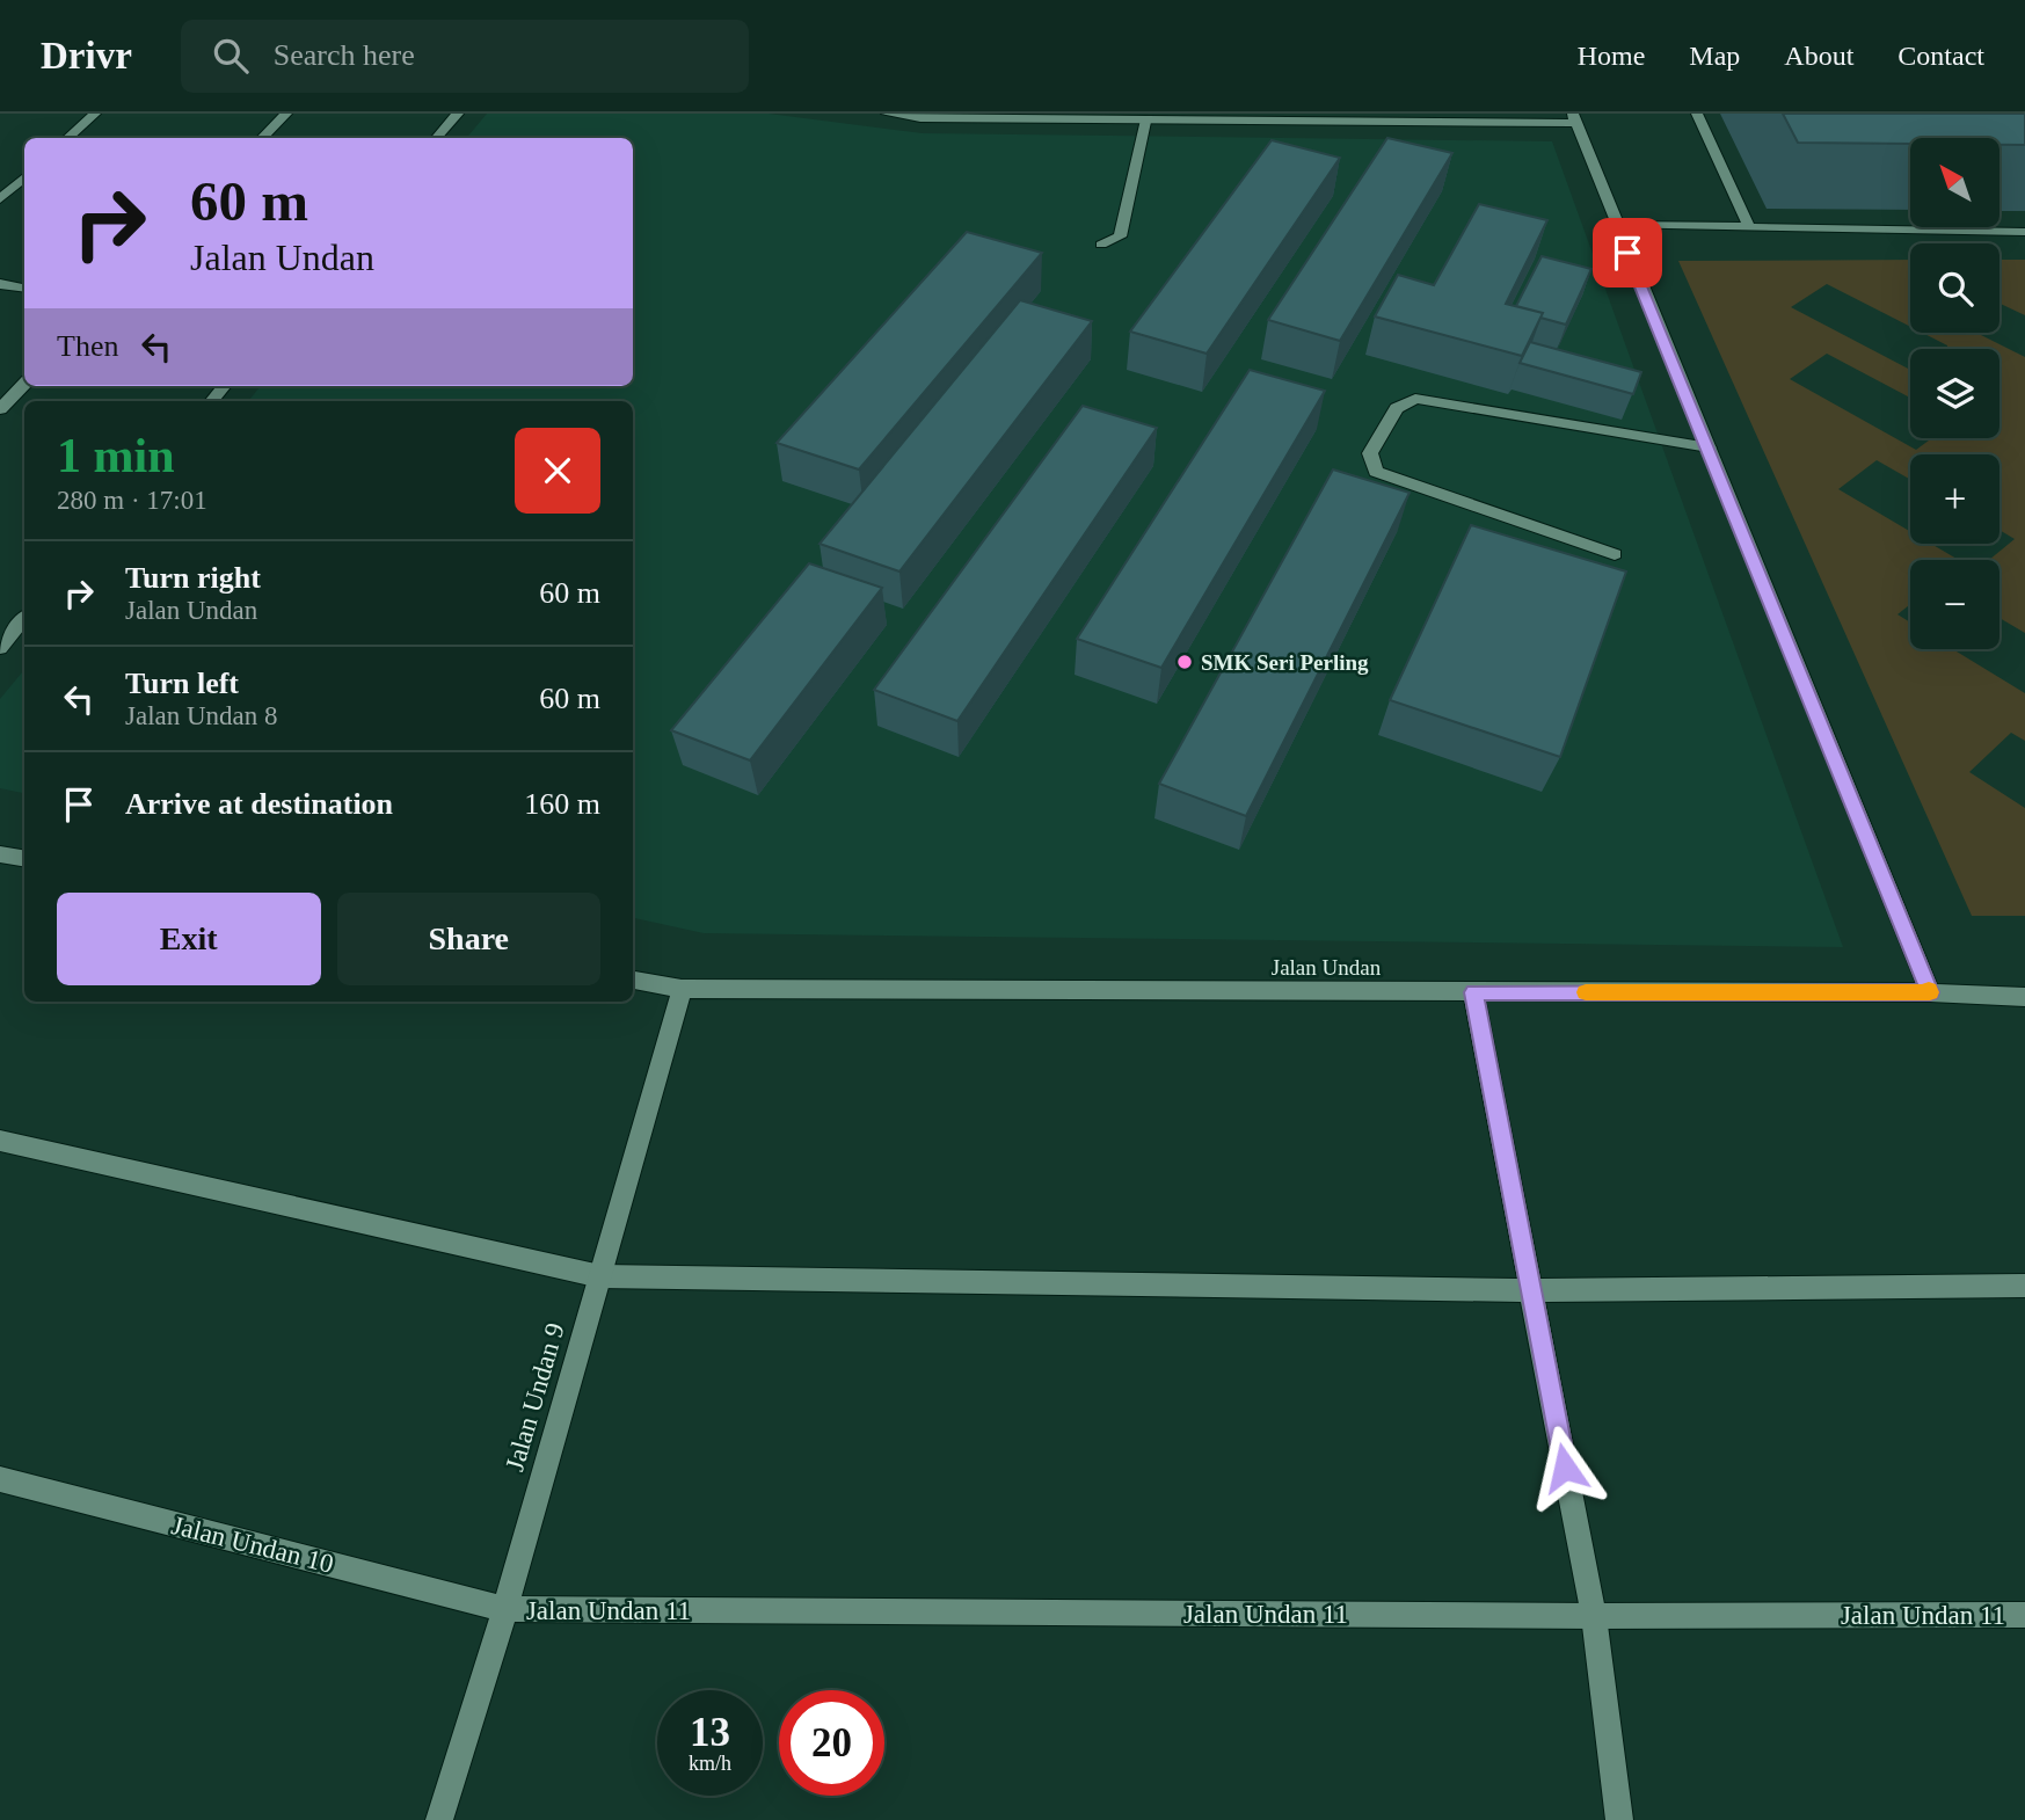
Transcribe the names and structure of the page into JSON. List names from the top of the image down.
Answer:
{
  "streets": {
    "street": [
      "Jalan Undan",
      "Jalan Undan 9",
      "Jalan Undan 10",
      "Jalan Undan 11"
    ]
  },
  "crossings": [
    ["Jalan Undan", "Jalan Undan 9"],
    ["Jalan Undan 9", "Jalan Undan 10"],
    ["Jalan Undan 9", "Jalan Undan 11"],
    ["Jalan Undan 10", "Jalan Undan 11"]
  ],
  "places": ["SMK Seri Perling"],
  "north": "top left",
  "page": {
    "header": "Drivr",
    "search": "Search here",
    "nav": [
      "Home",
      "Map",
      "About",
      "Contact"
    ],
    "map_buttons": ["+", "−"],
    "turn": ["60 m", "Jalan Undan"],
    "then": "Then",
    "heading": ["1 min", "280 m · 17:01"],
    "list": [
      {
        "name": "Turn right",
        "note": "Jalan Undan",
        "value": "60 m"
      },
      {
        "name": "Turn left",
        "note": "Jalan Undan 8",
        "value": "60 m"
      },
      {
        "name": "Arrive at destination",
        "value": "160 m"
      }
    ],
    "buttons": ["Exit", "Share"],
    "speed": "13 km/h",
    "limit": "20"
  }
}
